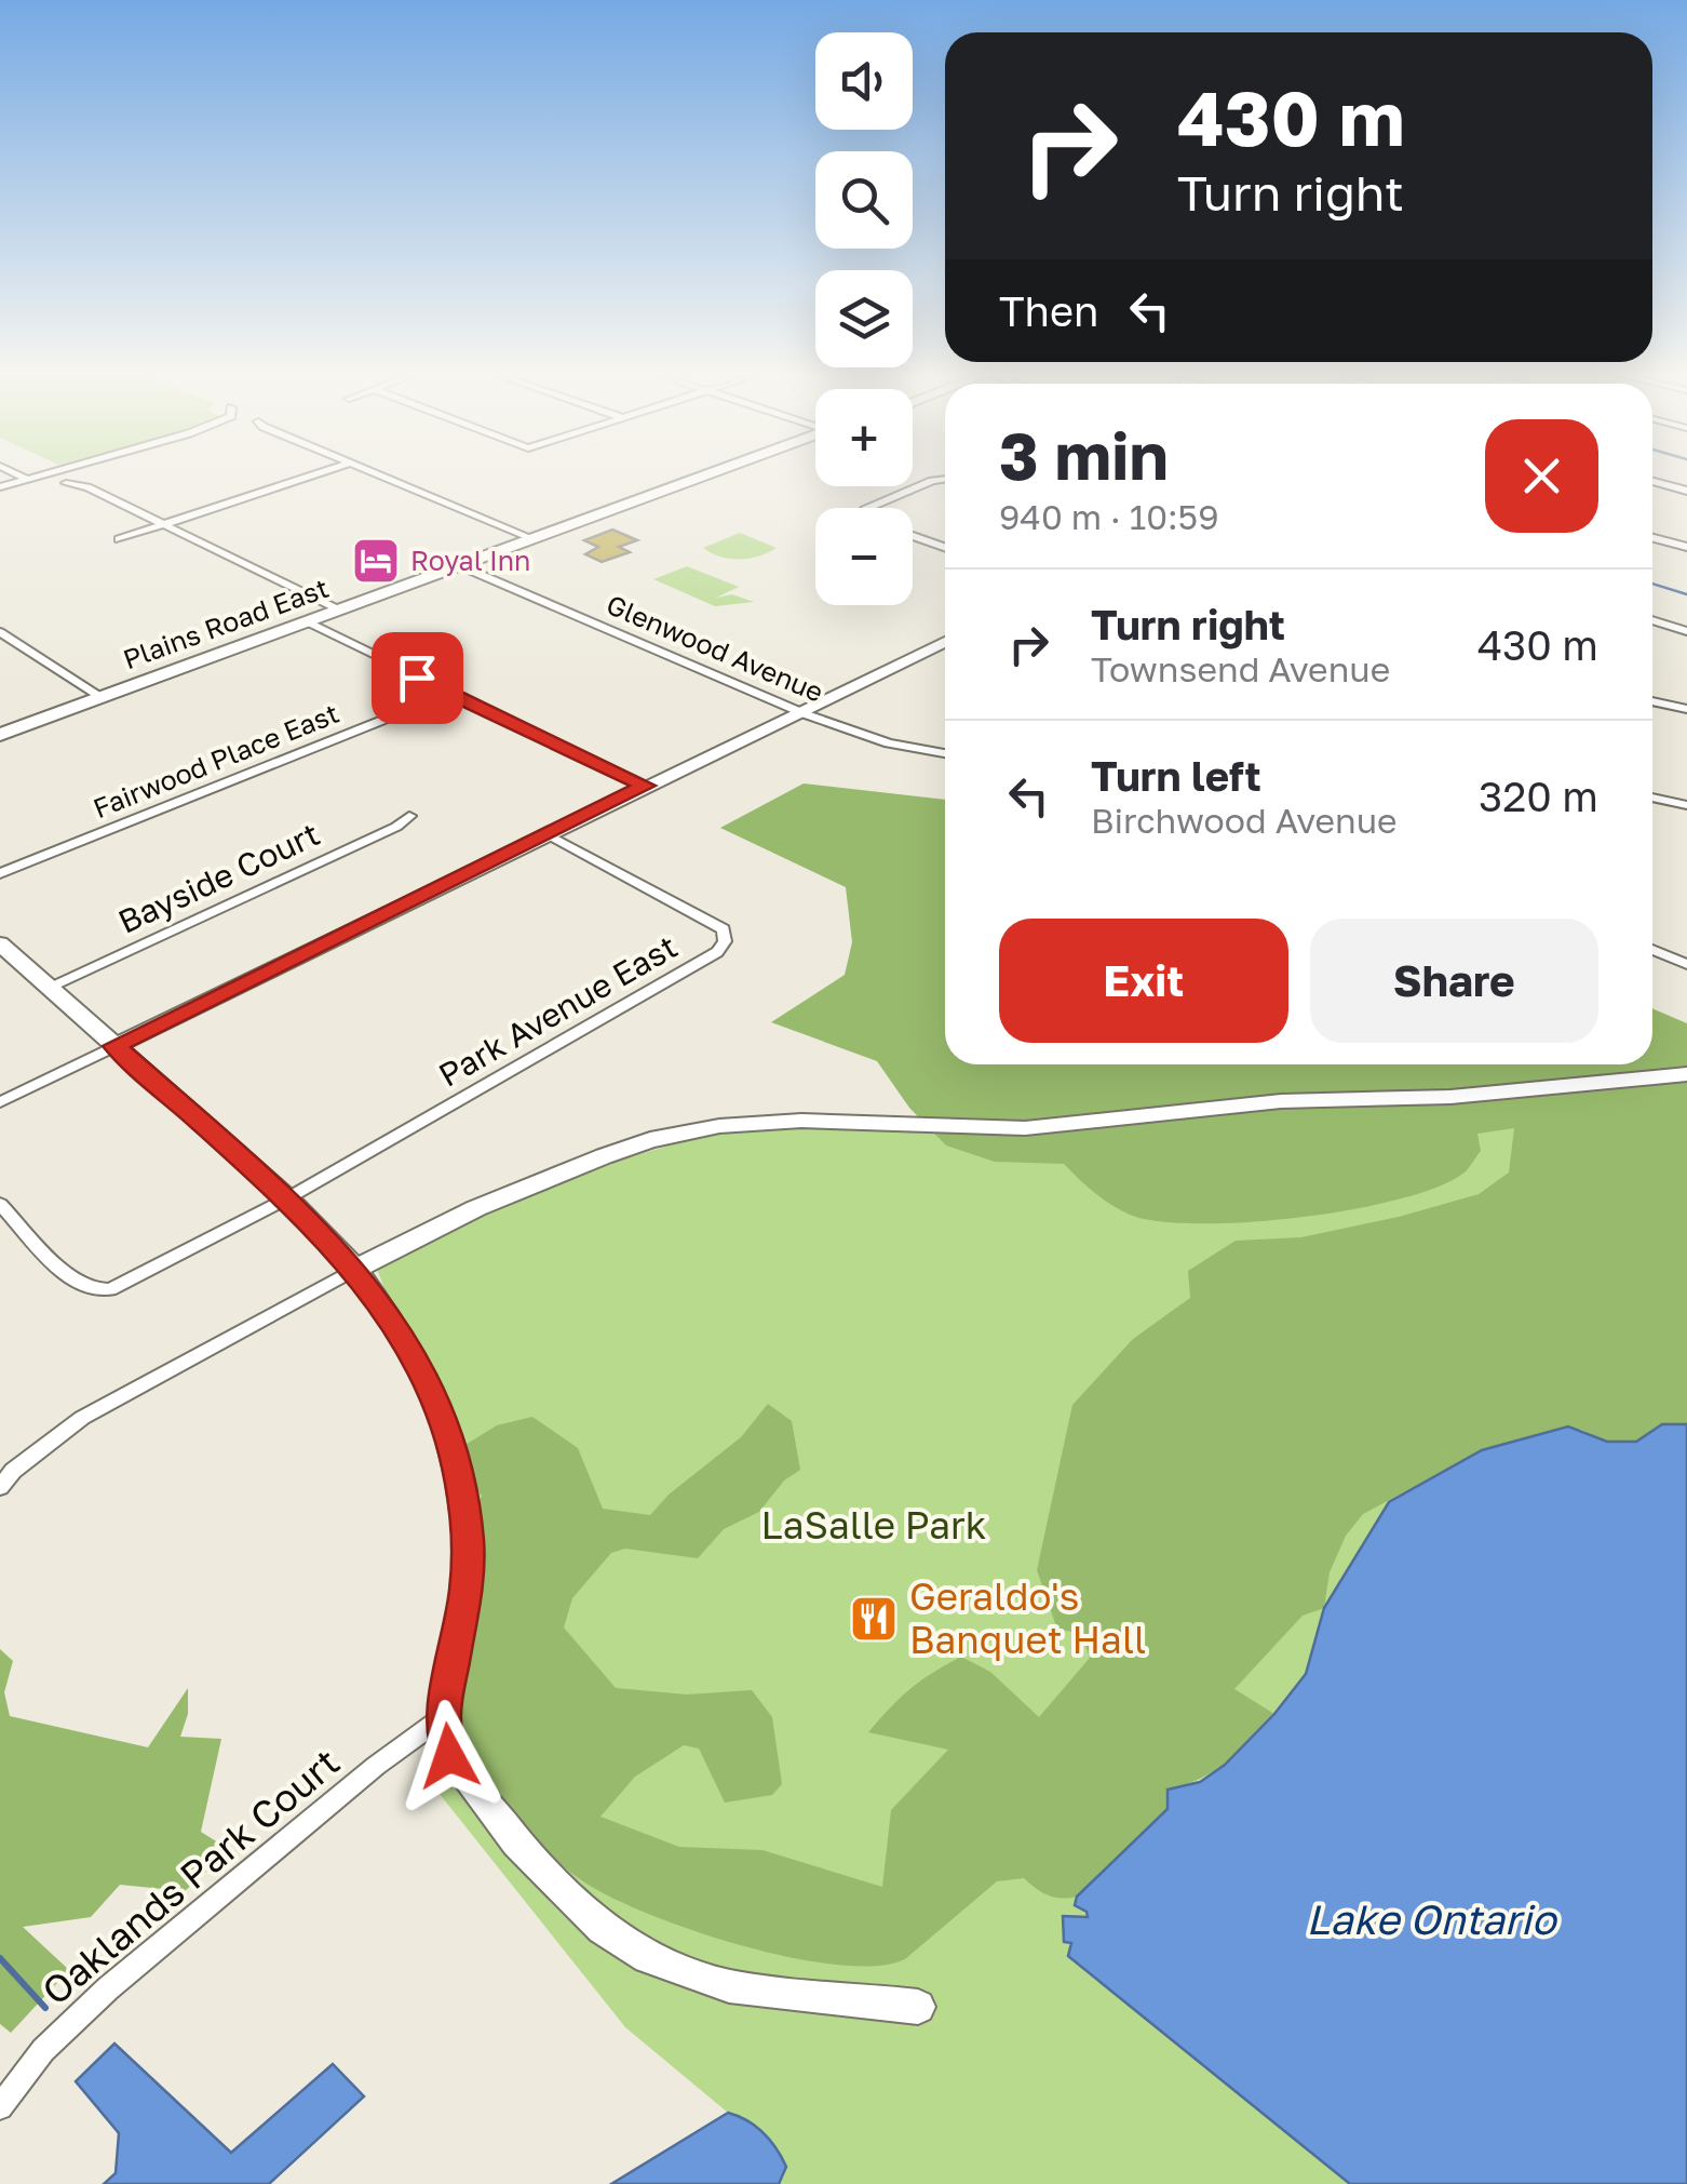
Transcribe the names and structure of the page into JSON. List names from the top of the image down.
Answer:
{
  "streets": {
    "main road": ["Plains Road East"],
    "street": [
      "Glenwood Avenue",
      "Fairwood Place East",
      "Bayside Court",
      "Park Avenue East",
      "Oaklands Park Court"
    ]
  },
  "crossings": [
    ["Plains Road East", "Glenwood Avenue"]
  ],
  "water": ["Lake Ontario"],
  "parks": ["LaSalle Park"],
  "places": {
    "hotel": ["Royal Inn"],
    "restaurant": ["Geraldo's Banquet Hall"]
  },
  "page": {
    "map_buttons": ["+", "−"],
    "turn": ["430 m", "Turn right"],
    "then": "Then",
    "heading": ["3 min", "940 m · 10:59"],
    "list": [
      {
        "name": "Turn right",
        "note": "Townsend Avenue",
        "value": "430 m"
      },
      {
        "name": "Turn left",
        "note": "Birchwood Avenue",
        "value": "320 m"
      }
    ],
    "buttons": ["Exit", "Share"]
  }
}
